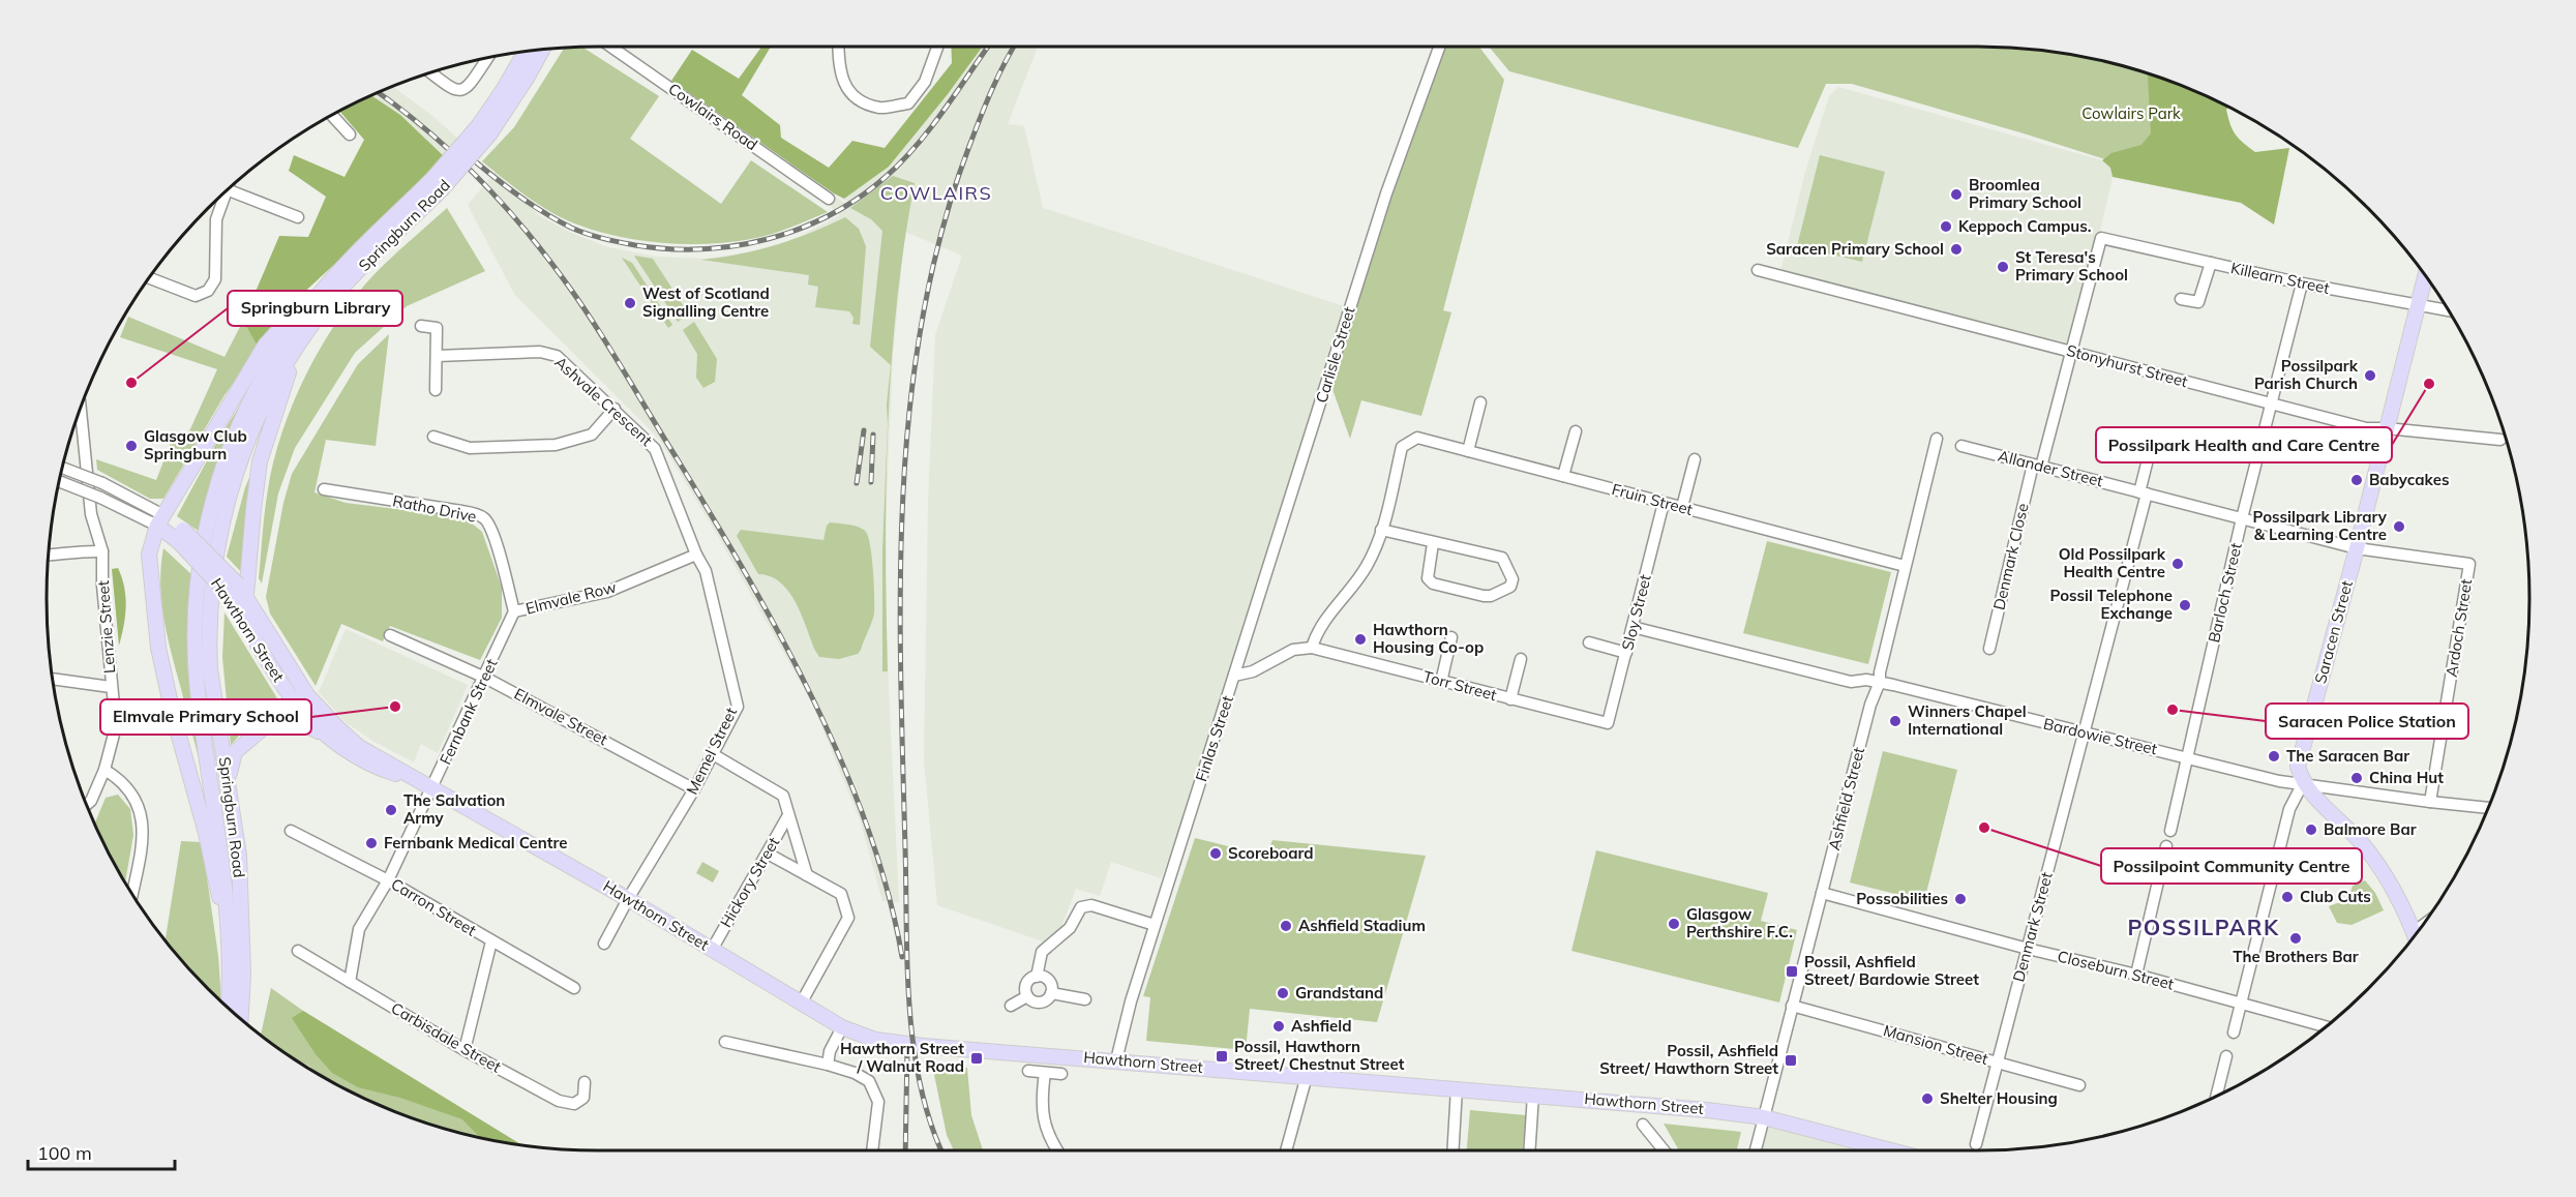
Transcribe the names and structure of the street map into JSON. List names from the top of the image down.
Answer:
{
  "streets": {
    "main road": ["Springburn Road", "Hawthorn Street", "Saracen Street"],
    "street": [
      "Cowlairs Road",
      "Killearn Street",
      "Carlisle Street",
      "Stonyhurst Street",
      "Ashvale Crescent",
      "Allander Street",
      "Fruin Street",
      "Ratho Drive",
      "Denmark Close",
      "Barloch Street",
      "Elmvale Row",
      "Sloy Street",
      "Lenzie Street",
      "Ardoch Street",
      "Torr Street",
      "Fernbank Street",
      "Elmvale Street",
      "Bardowie Street",
      "Finlas Street",
      "Memel Street",
      "Ashfield Street",
      "Hickory Street",
      "Carron Street",
      "Denmark Street",
      "Closeburn Street",
      "Carbisdale Street",
      "Mansion Street"
    ]
  },
  "crossings": [
    ["Killearn Street", "Denmark Close"],
    ["Killearn Street", "Barloch Street"],
    ["Killearn Street", "Saracen Street"],
    ["Carlisle Street", "Finlas Street"],
    ["Stonyhurst Street", "Denmark Close"],
    ["Stonyhurst Street", "Barloch Street"],
    ["Stonyhurst Street", "Saracen Street"],
    ["Ashvale Crescent", "Elmvale Row"],
    ["Ashvale Crescent", "Memel Street"],
    ["Allander Street", "Denmark Close"],
    ["Allander Street", "Barloch Street"],
    ["Allander Street", "Ardoch Street"],
    ["Allander Street", "Saracen Street"],
    ["Allander Street", "Denmark Street"],
    ["Fruin Street", "Sloy Street"],
    ["Fruin Street", "Ashfield Street"],
    ["Ratho Drive", "Elmvale Row"],
    ["Ratho Drive", "Fernbank Street"],
    ["Barloch Street", "Bardowie Street"],
    ["Elmvale Row", "Fernbank Street"],
    ["Elmvale Row", "Memel Street"],
    ["Sloy Street", "Torr Street"],
    ["Sloy Street", "Bardowie Street"],
    ["Ardoch Street", "Bardowie Street"],
    ["Hawthorn Street", "Fernbank Street"],
    ["Hawthorn Street", "Finlas Street"],
    ["Hawthorn Street", "Memel Street"],
    ["Hawthorn Street", "Ashfield Street"],
    ["Hawthorn Street", "Hickory Street"],
    ["Saracen Street", "Bardowie Street"],
    ["Saracen Street", "Closeburn Street"],
    ["Torr Street", "Finlas Street"],
    ["Fernbank Street", "Elmvale Street"],
    ["Fernbank Street", "Carron Street"],
    ["Fernbank Street", "Carbisdale Street"],
    ["Elmvale Street", "Memel Street"],
    ["Bardowie Street", "Ashfield Street"],
    ["Bardowie Street", "Denmark Street"],
    ["Ashfield Street", "Closeburn Street"],
    ["Ashfield Street", "Mansion Street"],
    ["Denmark Street", "Closeburn Street"],
    ["Denmark Street", "Mansion Street"]
  ],
  "districts": ["COWLAIRS", "POSSILPARK"],
  "parks": ["Cowlairs Park"],
  "places": {
    "other": [
      "Broomlea Primary School",
      "Keppoch Campus.",
      "Saracen Primary School",
      "St Teresa's Primary School",
      "West of Scotland Signalling Centre",
      "Possilpark Parish Church",
      "Springburn Library",
      "Possilpark Health and Care Centre",
      "Glasgow Club Springburn",
      "Babycakes",
      "Possilpark Library & Learning Centre",
      "Old Possilpark Health Centre",
      "Possil Telephone Exchange",
      "Hawthorn Housing Co-op",
      "Elmvale Primary School",
      "Saracen Police Station",
      "Winners Chapel International",
      "The Saracen Bar",
      "China Hut",
      "The Salvation Army",
      "Possilpoint Community Centre",
      "Balmore Bar",
      "Fernbank Medical Centre",
      "Scoreboard",
      "Club Cuts",
      "Possobilities",
      "Glasgow Perthshire F.C.",
      "Ashfield Stadium",
      "The Brothers Bar",
      "Grandstand",
      "Ashfield",
      "Shelter Housing"
    ],
    "transit": [
      "Possil, Ashfield Street/ Bardowie Street",
      "Possil, Hawthorn Street/ Chestnut Street",
      "Hawthorn Street / Walnut Road",
      "Possil, Ashfield Street/ Hawthorn Street"
    ]
  },
  "scale_bar": "100 m"
}
